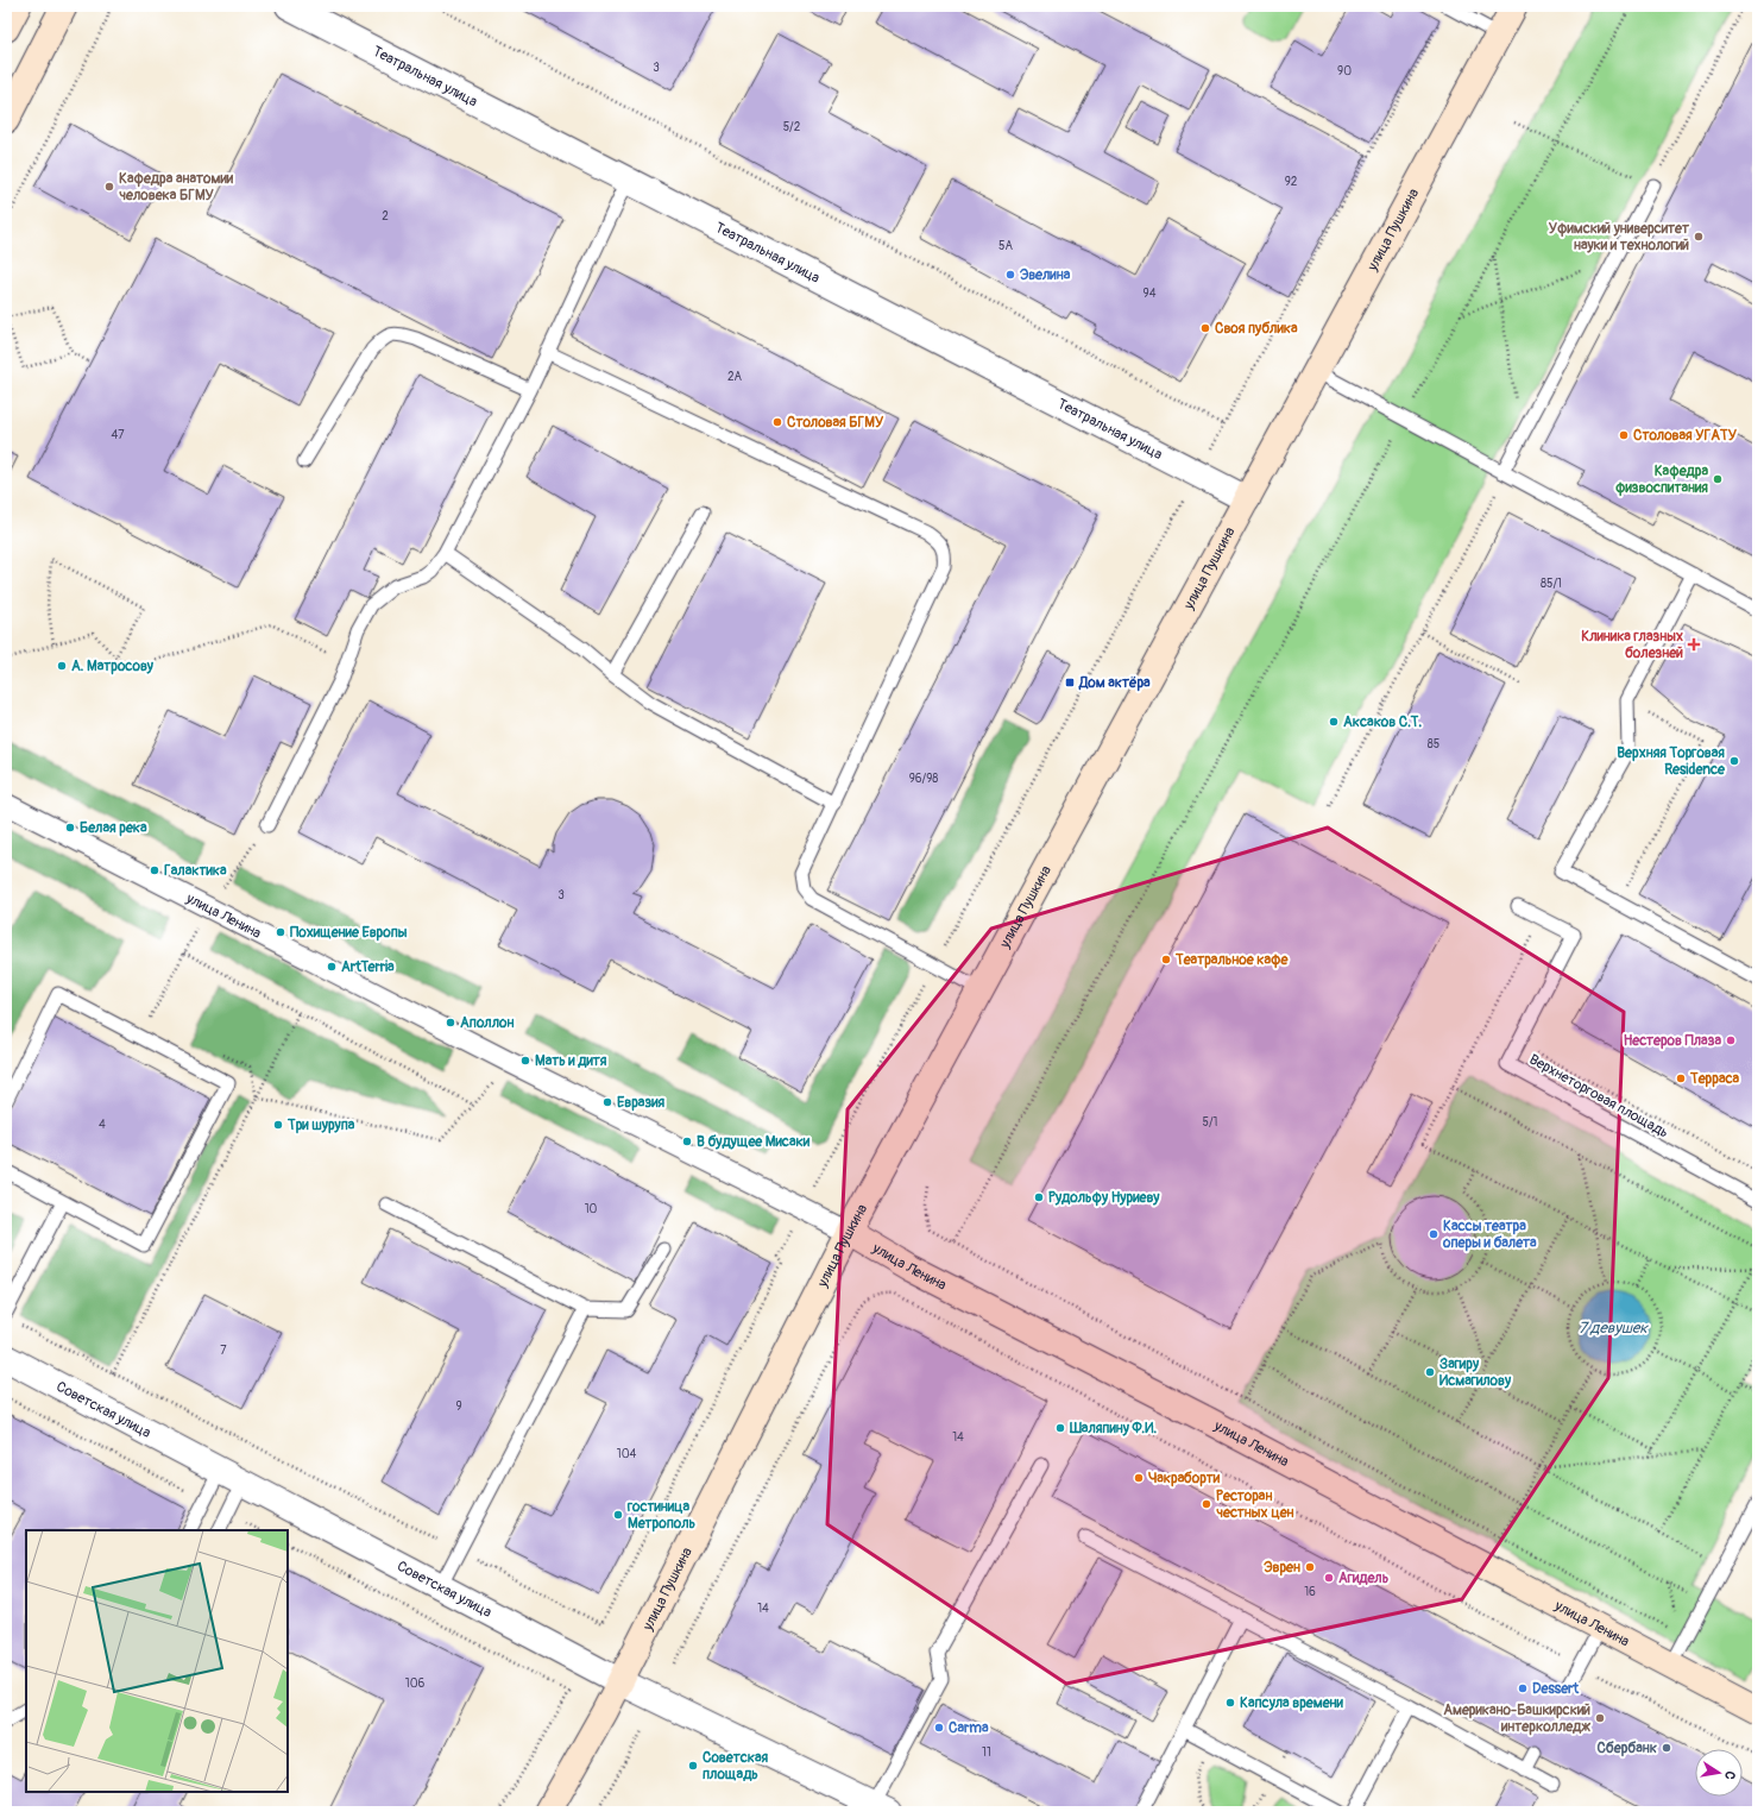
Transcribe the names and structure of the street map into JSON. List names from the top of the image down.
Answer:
{
  "streets": {
    "main road": ["улица Пушкина", "улица Ленина"],
    "street": ["Театральная улица", "Советская улица"],
    "lane": ["Верхнеторговая площадь"]
  },
  "crossings": [
    ["Театральная улица", "улица Пушкина"],
    ["улица Пушкина", "улица Ленина"],
    ["улица Пушкина", "Советская улица"]
  ],
  "water": ["7 девушек"],
  "places": {
    "other": [
      "Кафедра анатомии человека БГМУ",
      "Уфимский университет науки и технологий",
      "Эвелина",
      "Своя публика",
      "Столовая БГМУ",
      "Столовая УГАТУ",
      "Кафедра физвоспитания",
      "А. Матросову",
      "Аксаков С.Т.",
      "Верхняя Торговая Residence",
      "Белая река",
      "Галактика",
      "Похищение Европы",
      "Театральное кафе",
      "ArtTerria",
      "Аполлон",
      "Нестеров Плаза",
      "Мать и дитя",
      "Терраса",
      "Евразия",
      "Три шурупа",
      "В будущее Мисаки",
      "Рудольфу Нуриеву",
      "Кассы театра оперы и балета",
      "Загиру Исмагилову",
      "Шаляпину Ф.И.",
      "Чакраборти",
      "Ресторан честных цен",
      "гостиница Метрополь",
      "Эврен",
      "Агидель",
      "Dessert",
      "Капсула времени",
      "Американо-Башкирский интерколледж",
      "Carma",
      "Сбербанк",
      "Советская площадь"
    ],
    "health": ["Клиника глазных болезней"],
    "transit": ["Дом актёра"]
  },
  "house_numbers": [
    "3",
    "90",
    "5/2",
    "92",
    "2",
    "5А",
    "94",
    "2А",
    "47",
    "85/1",
    "85",
    "96/98",
    "3",
    "5/1",
    "4",
    "10",
    "7",
    "9",
    "14",
    "104",
    "16",
    "14",
    "106",
    "11"
  ],
  "north": "right"
}
